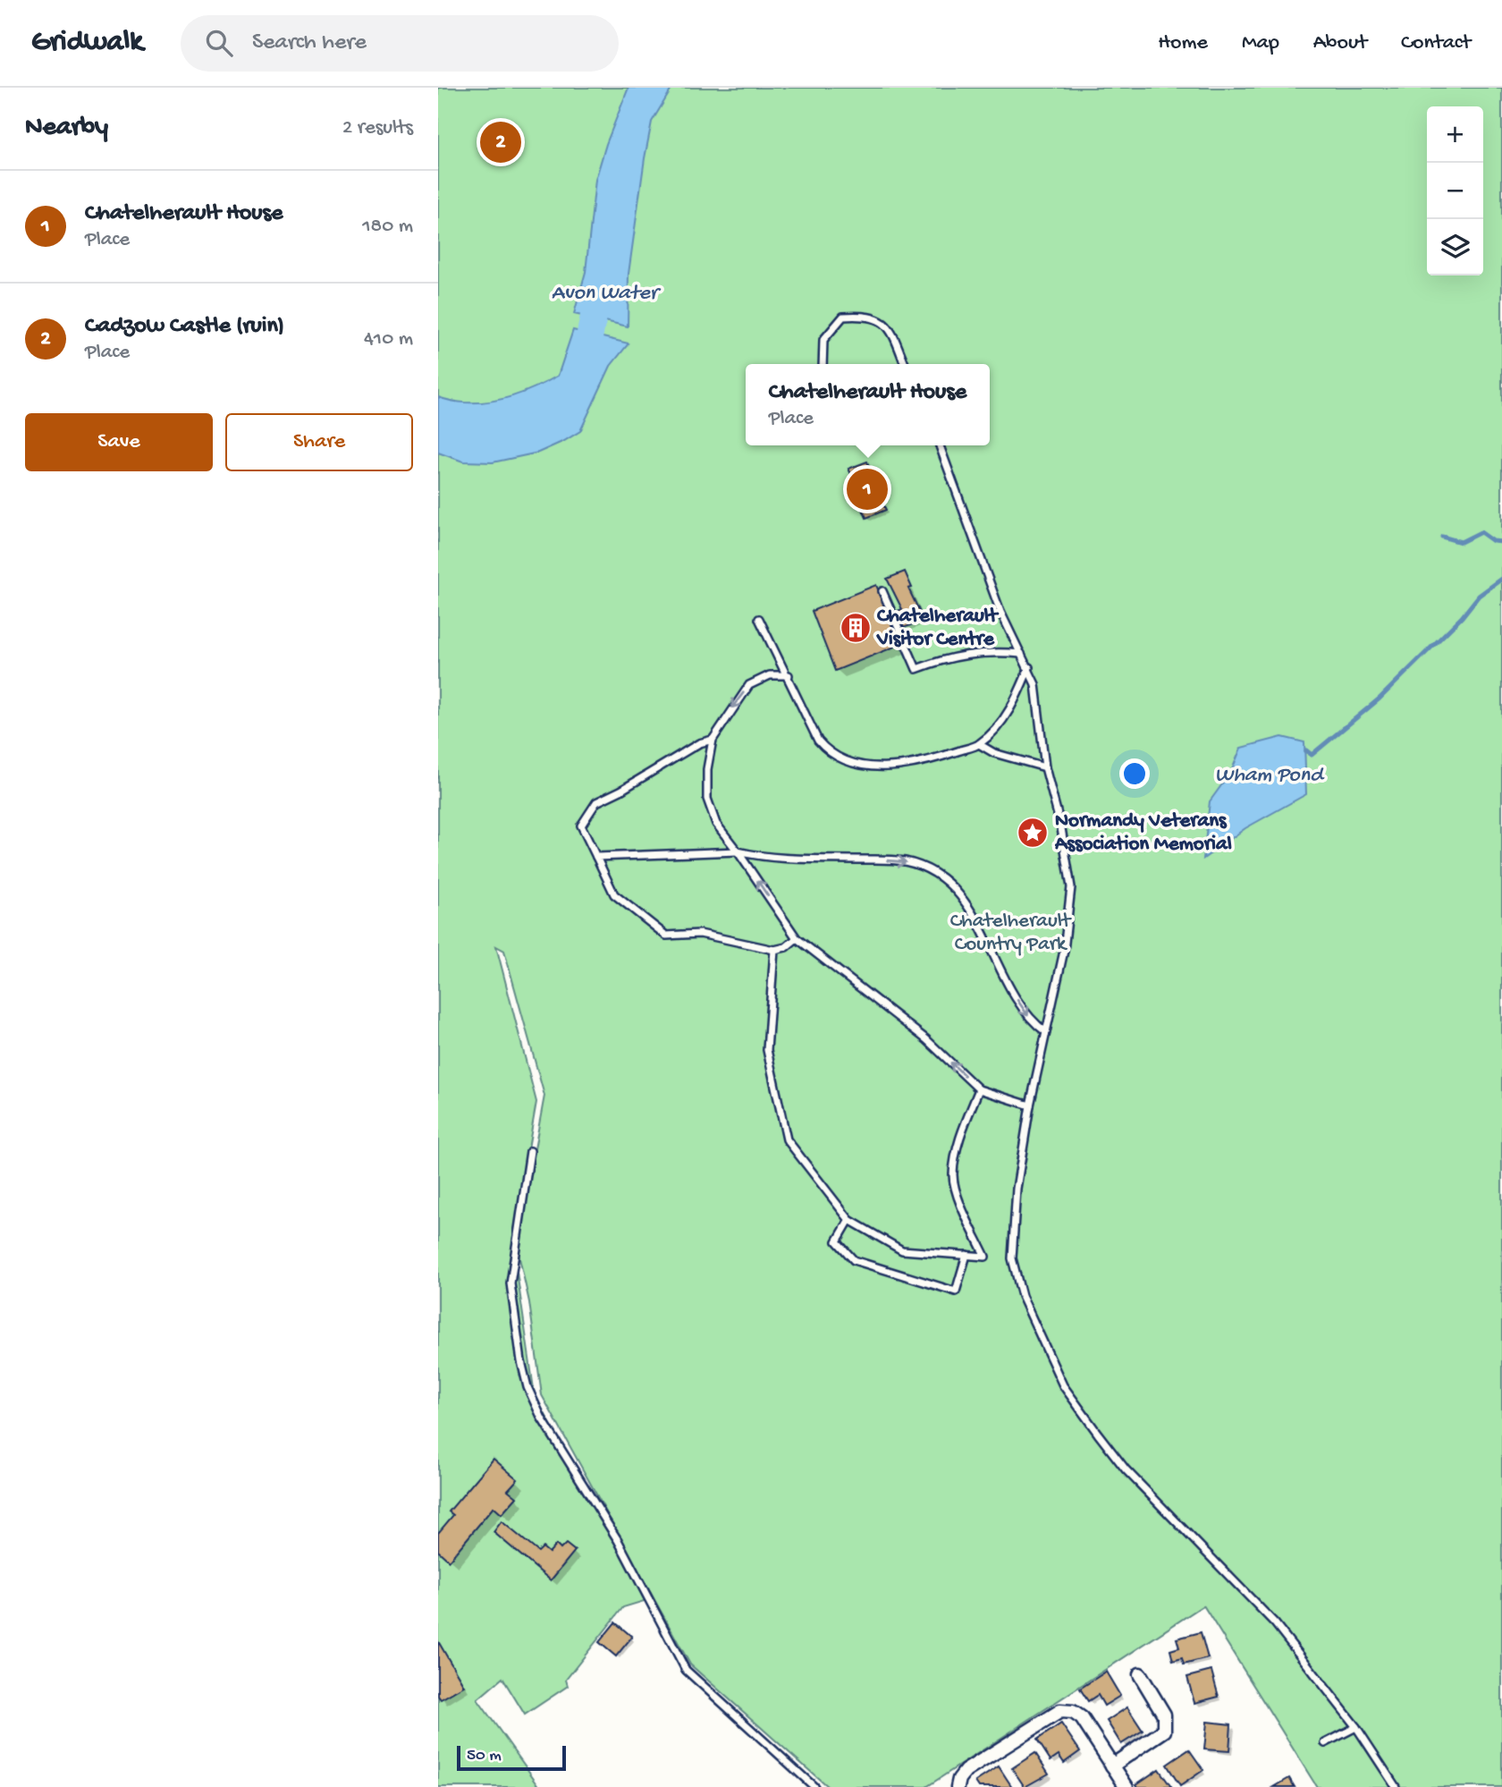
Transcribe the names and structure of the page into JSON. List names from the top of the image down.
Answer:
{
  "water": ["Avon Water", "Wham Pond"],
  "parks": ["Chatelherault Country Park"],
  "places": {
    "building": ["Chatelherault Visitor Centre"],
    "place": ["Normandy Veterans Association Memorial"]
  },
  "scale_bar": "50 m",
  "page": {
    "header": "Gridwalk",
    "search": "Search here",
    "nav": [
      "Home",
      "Map",
      "About",
      "Contact"
    ],
    "heading": ["Nearby", "2 results"],
    "map_buttons": ["+", "−"],
    "pins": ["2", "1"],
    "list": [
      {
        "mark": "1",
        "name": "Chatelherault House",
        "note": "Place",
        "value": "180 m"
      },
      {
        "mark": "2",
        "name": "Cadzow Castle (ruin)",
        "note": "Place",
        "value": "410 m"
      }
    ],
    "popup": ["Chatelherault House", "Place"],
    "buttons": ["Save", "Share"],
    "scale": "50 m"
  }
}
